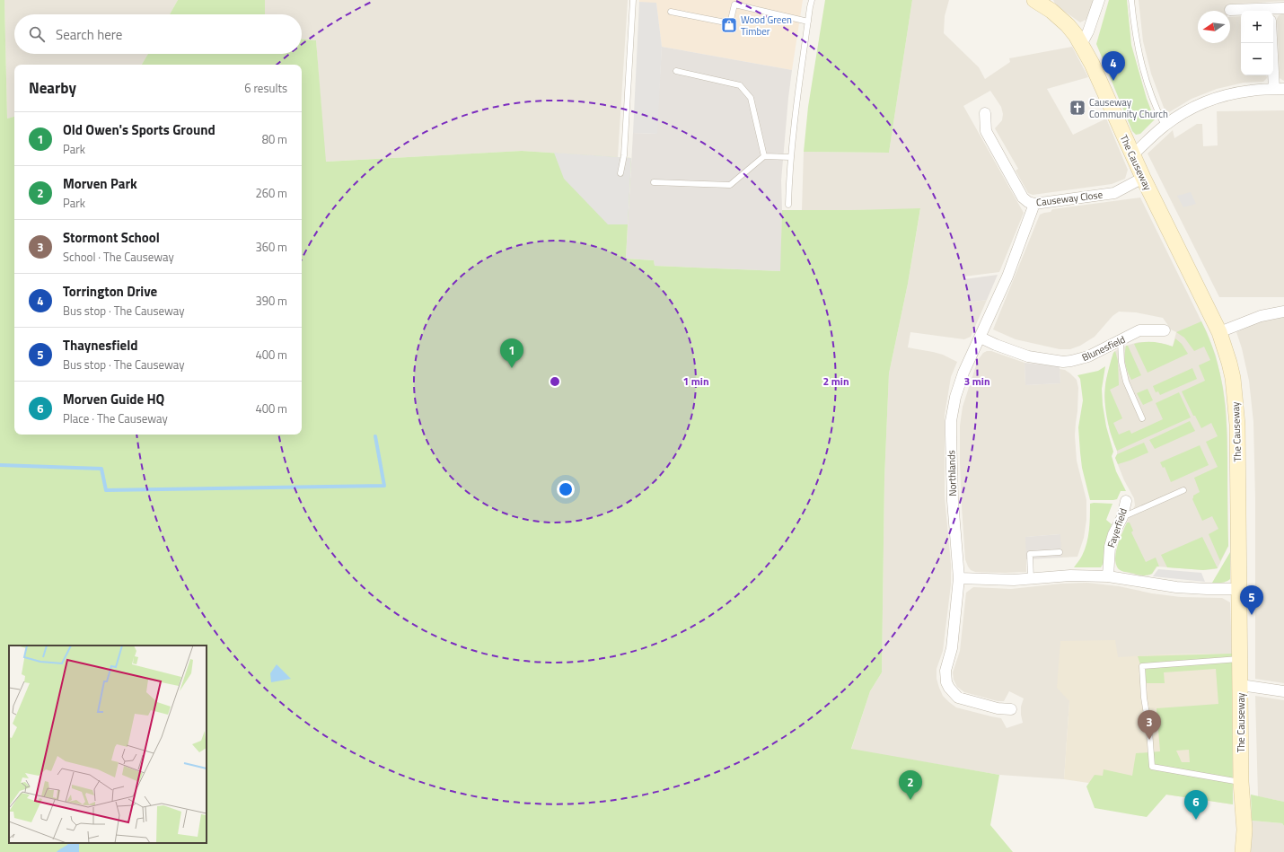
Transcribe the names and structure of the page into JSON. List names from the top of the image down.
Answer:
{
  "streets": {
    "main road": ["The Causeway"],
    "street": [
      "Causeway Close",
      "Blunesfield",
      "Northlands",
      "Fayerfield"
    ]
  },
  "crossings": [
    ["The Causeway", "Causeway Close"],
    ["Causeway Close", "Northlands"],
    ["Blunesfield", "Northlands"]
  ],
  "places": {
    "shop": ["Wood Green Timber"],
    "church": ["Causeway Community Church"]
  },
  "north": "left",
  "page": {
    "map_buttons": ["+", "−"],
    "search": "Search here",
    "pins": [
      "4",
      "1",
      "5",
      "3",
      "2",
      "6"
    ],
    "heading": ["Nearby", "6 results"],
    "list": [
      {
        "mark": "1",
        "name": "Old Owen's Sports Ground",
        "note": "Park",
        "value": "80 m"
      },
      {
        "mark": "2",
        "name": "Morven Park",
        "note": "Park",
        "value": "260 m"
      },
      {
        "mark": "3",
        "name": "Stormont School",
        "note": "School · The Causeway",
        "value": "360 m"
      },
      {
        "mark": "4",
        "name": "Torrington Drive",
        "note": "Bus stop · The Causeway",
        "value": "390 m"
      },
      {
        "mark": "5",
        "name": "Thaynesfield",
        "note": "Bus stop · The Causeway",
        "value": "400 m"
      },
      {
        "mark": "6",
        "name": "Morven Guide HQ",
        "note": "Place · The Causeway",
        "value": "400 m"
      }
    ]
  },
  "rings": ["1 min", "2 min", "3 min"]
}
